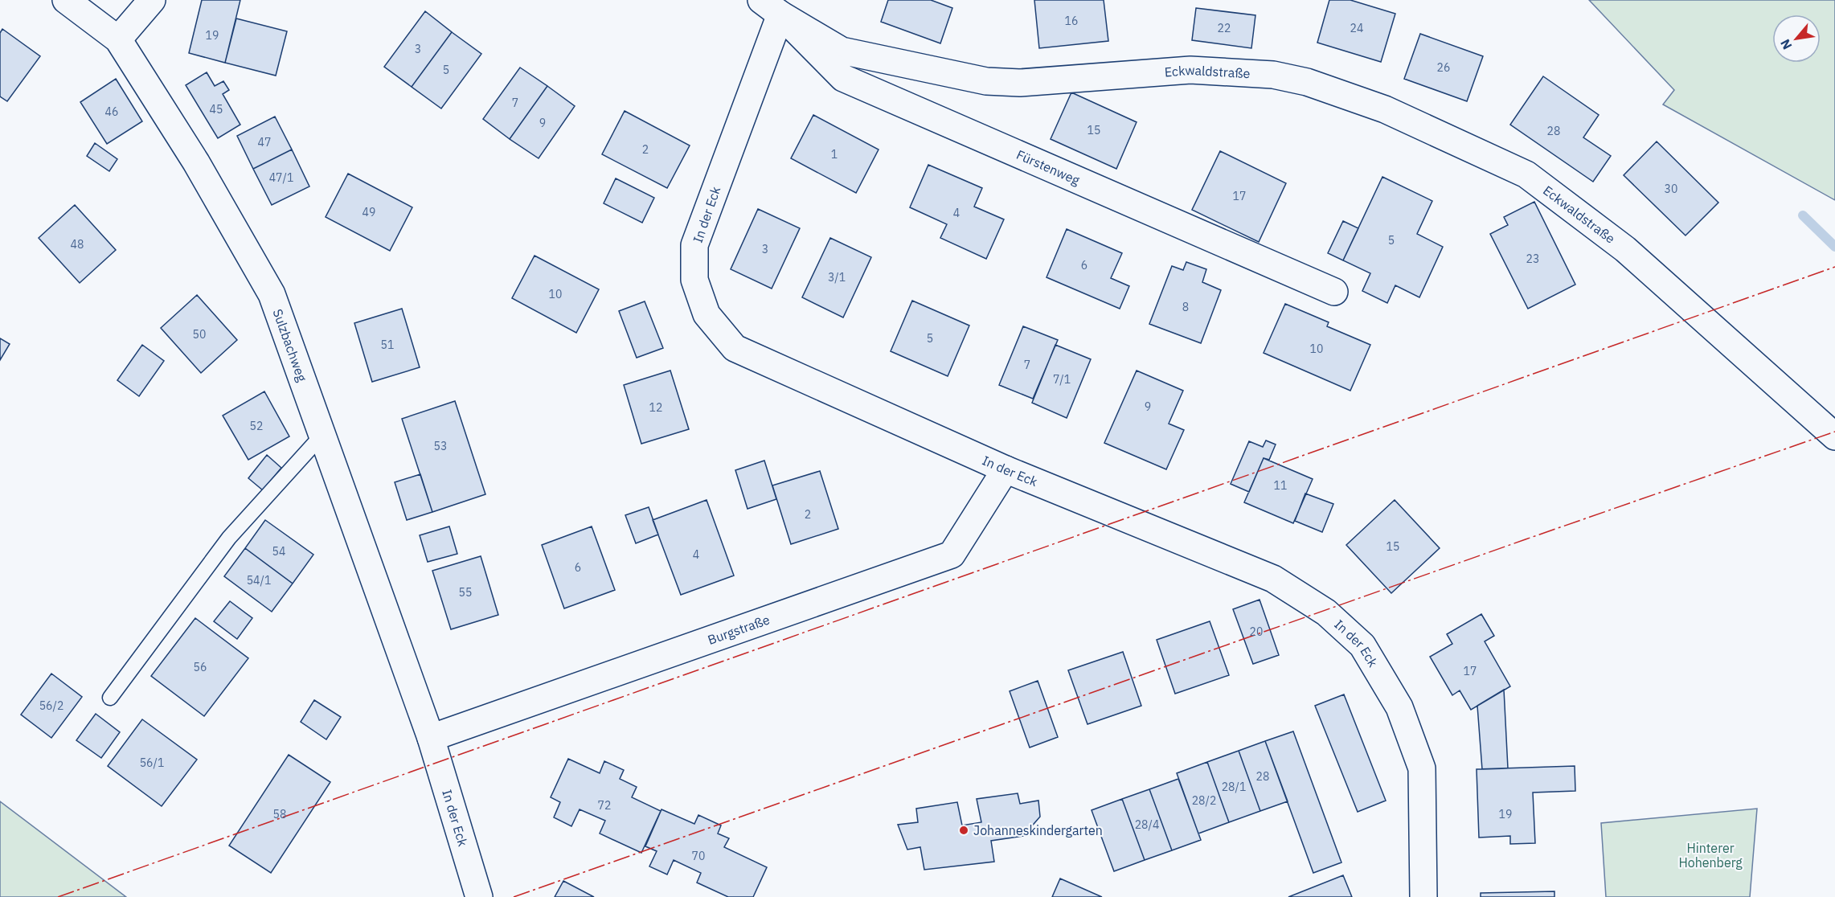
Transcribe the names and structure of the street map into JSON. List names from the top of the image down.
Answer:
{
  "streets": {
    "street": [
      "Eckwaldstraße",
      "Fürstenweg",
      "In der Eck",
      "Sulzbachweg",
      "Burgstraße"
    ]
  },
  "crossings": [
    ["Eckwaldstraße", "Fürstenweg"],
    ["Eckwaldstraße", "In der Eck"],
    ["Fürstenweg", "In der Eck"],
    ["In der Eck", "Sulzbachweg"],
    ["In der Eck", "Burgstraße"],
    ["Sulzbachweg", "Burgstraße"]
  ],
  "parks": ["Hinterer Hohenberg"],
  "places": ["Johanneskindergarten"],
  "house_numbers": [
    "16",
    "22",
    "24",
    "19",
    "3",
    "26",
    "5",
    "7",
    "45",
    "46",
    "9",
    "15",
    "28",
    "47",
    "2",
    "1",
    "47/1",
    "30",
    "17",
    "49",
    "4",
    "5",
    "48",
    "3",
    "23",
    "6",
    "3/1",
    "10",
    "8",
    "50",
    "5",
    "51",
    "10",
    "7",
    "7/1",
    "9",
    "12",
    "52",
    "53",
    "11",
    "2",
    "15",
    "54",
    "4",
    "6",
    "54/1",
    "55",
    "20",
    "56",
    "17",
    "56/2",
    "56/1",
    "28",
    "28/1",
    "28/2",
    "72",
    "58",
    "19",
    "28/4",
    "70"
  ],
  "north": "bottom left"
}
